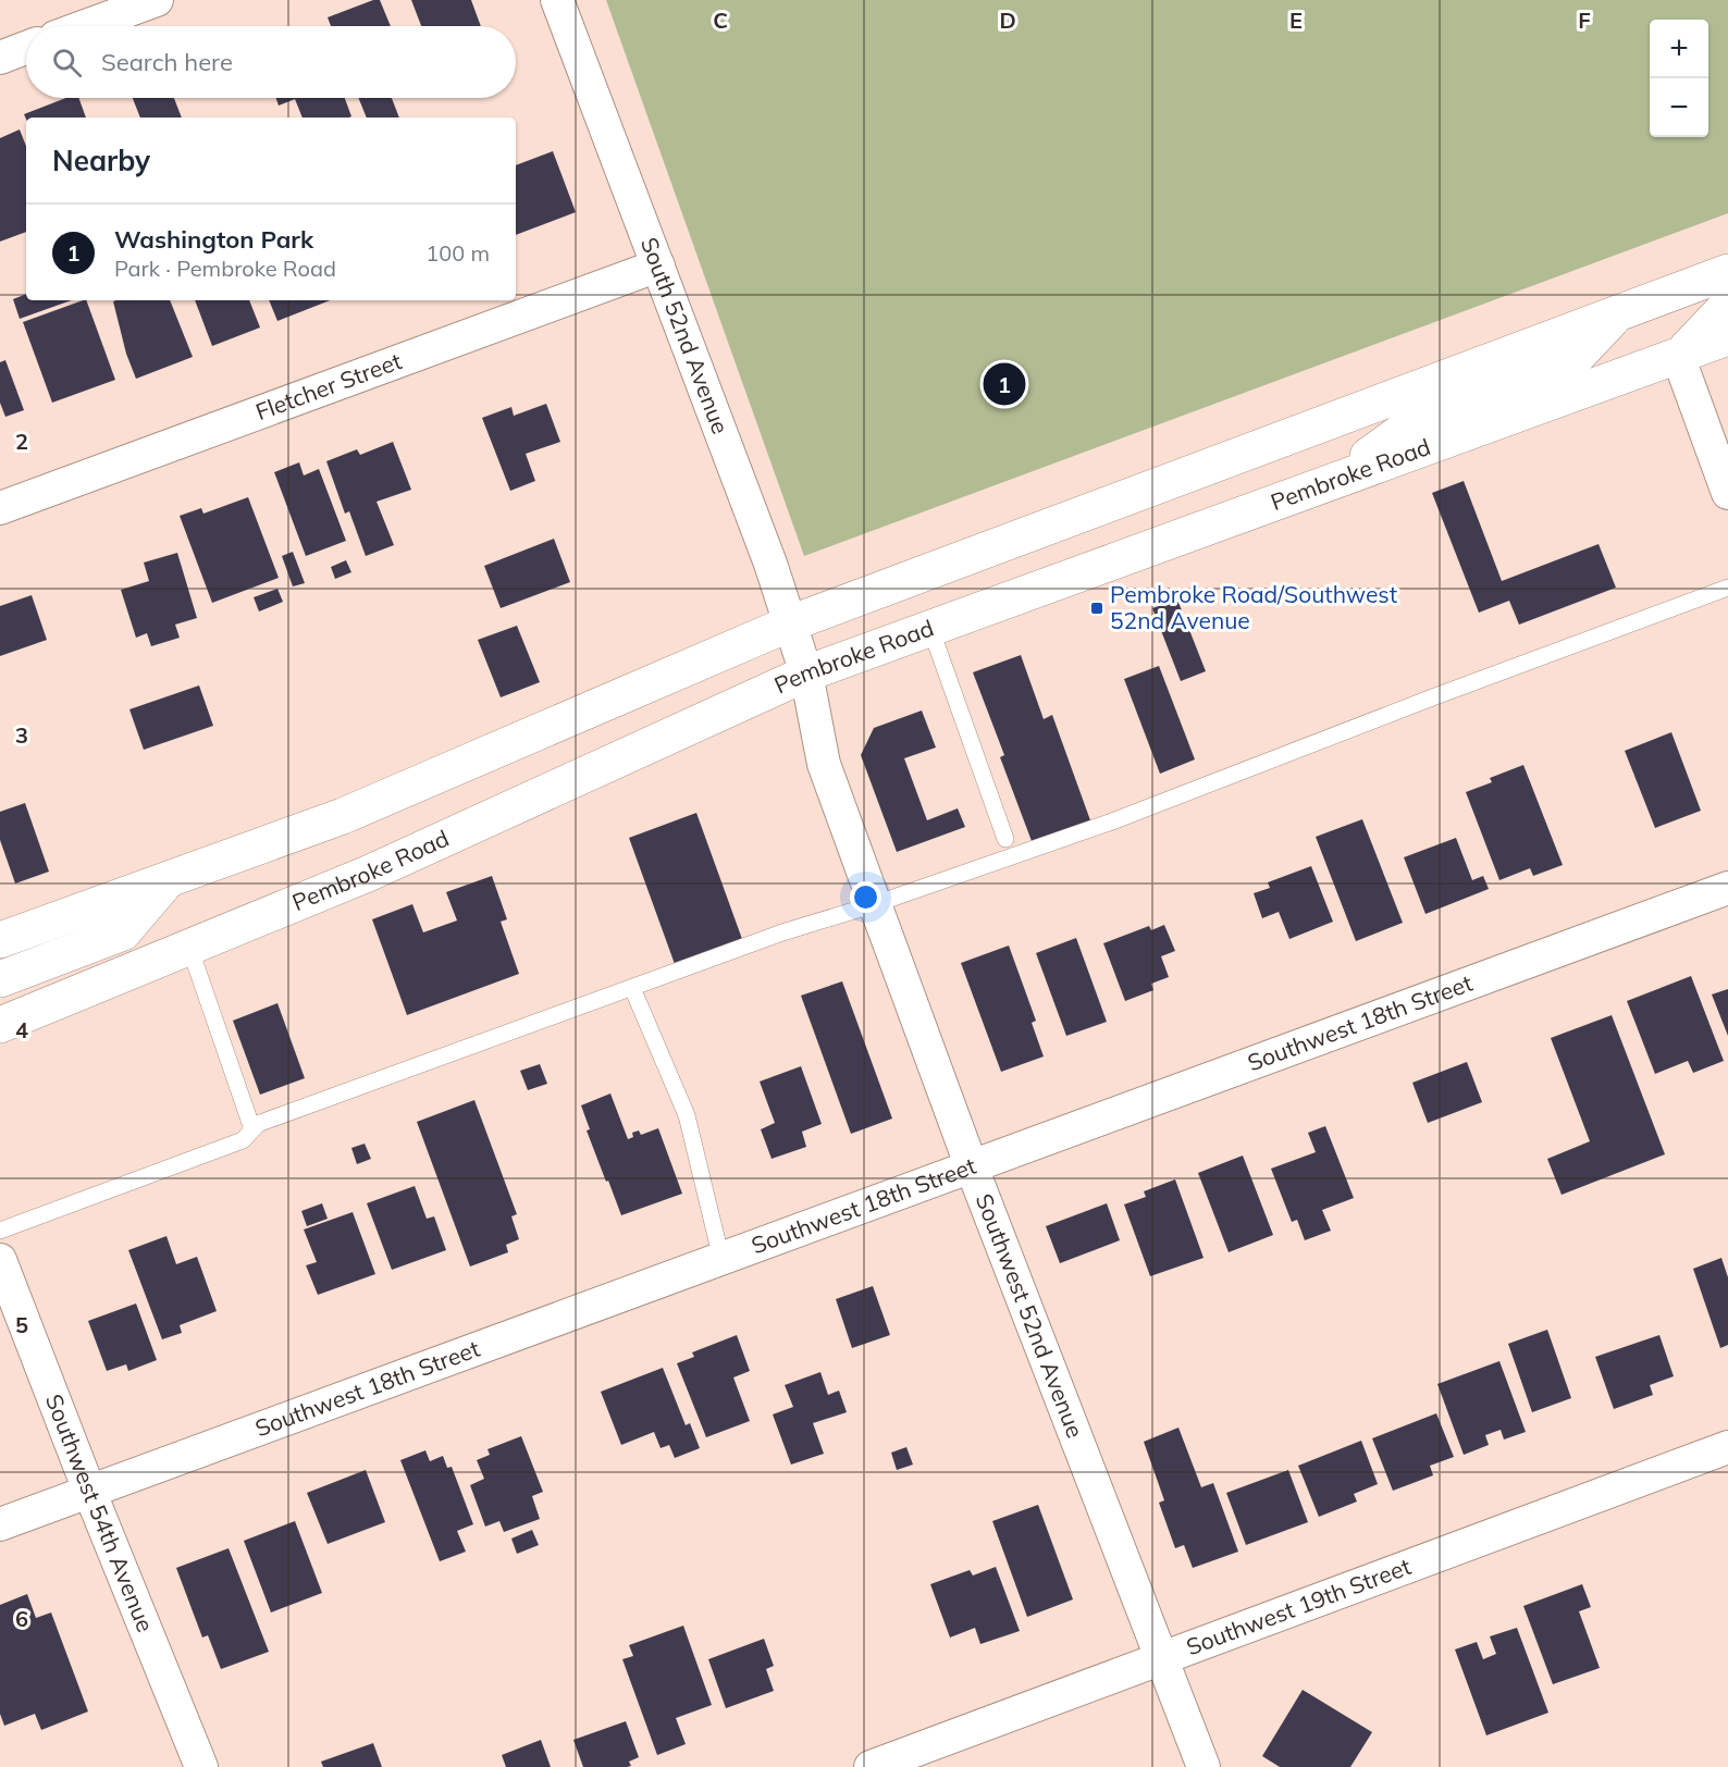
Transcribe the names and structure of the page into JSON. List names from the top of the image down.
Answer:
{
  "streets": {
    "main road": ["Pembroke Road"],
    "street": [
      "South 52nd Avenue",
      "Fletcher Street",
      "Southwest 18th Street",
      "Southwest 52nd Avenue",
      "Southwest 54th Avenue",
      "Southwest 19th Street"
    ]
  },
  "crossings": [
    ["South 52nd Avenue", "Fletcher Street"],
    ["South 52nd Avenue", "Pembroke Road"],
    ["South 52nd Avenue", "Southwest 52nd Avenue"],
    ["Pembroke Road", "Southwest 52nd Avenue"],
    ["Southwest 18th Street", "Southwest 52nd Avenue"],
    ["Southwest 18th Street", "Southwest 54th Avenue"],
    ["Southwest 52nd Avenue", "Southwest 19th Street"]
  ],
  "places": {
    "transit": ["Pembroke Road/Southwest 52nd Avenue"]
  },
  "page": {
    "map_buttons": ["+", "−"],
    "search": "Search here",
    "heading": "Nearby",
    "list": [
      {
        "mark": "1",
        "name": "Washington Park",
        "note": "Park · Pembroke Road",
        "value": "100 m"
      }
    ],
    "pins": "1"
  },
  "grid": {
    "columns": [
      "C",
      "D",
      "E",
      "F"
    ],
    "rows": [
      "2",
      "3",
      "4",
      "5",
      "6"
    ]
  }
}
